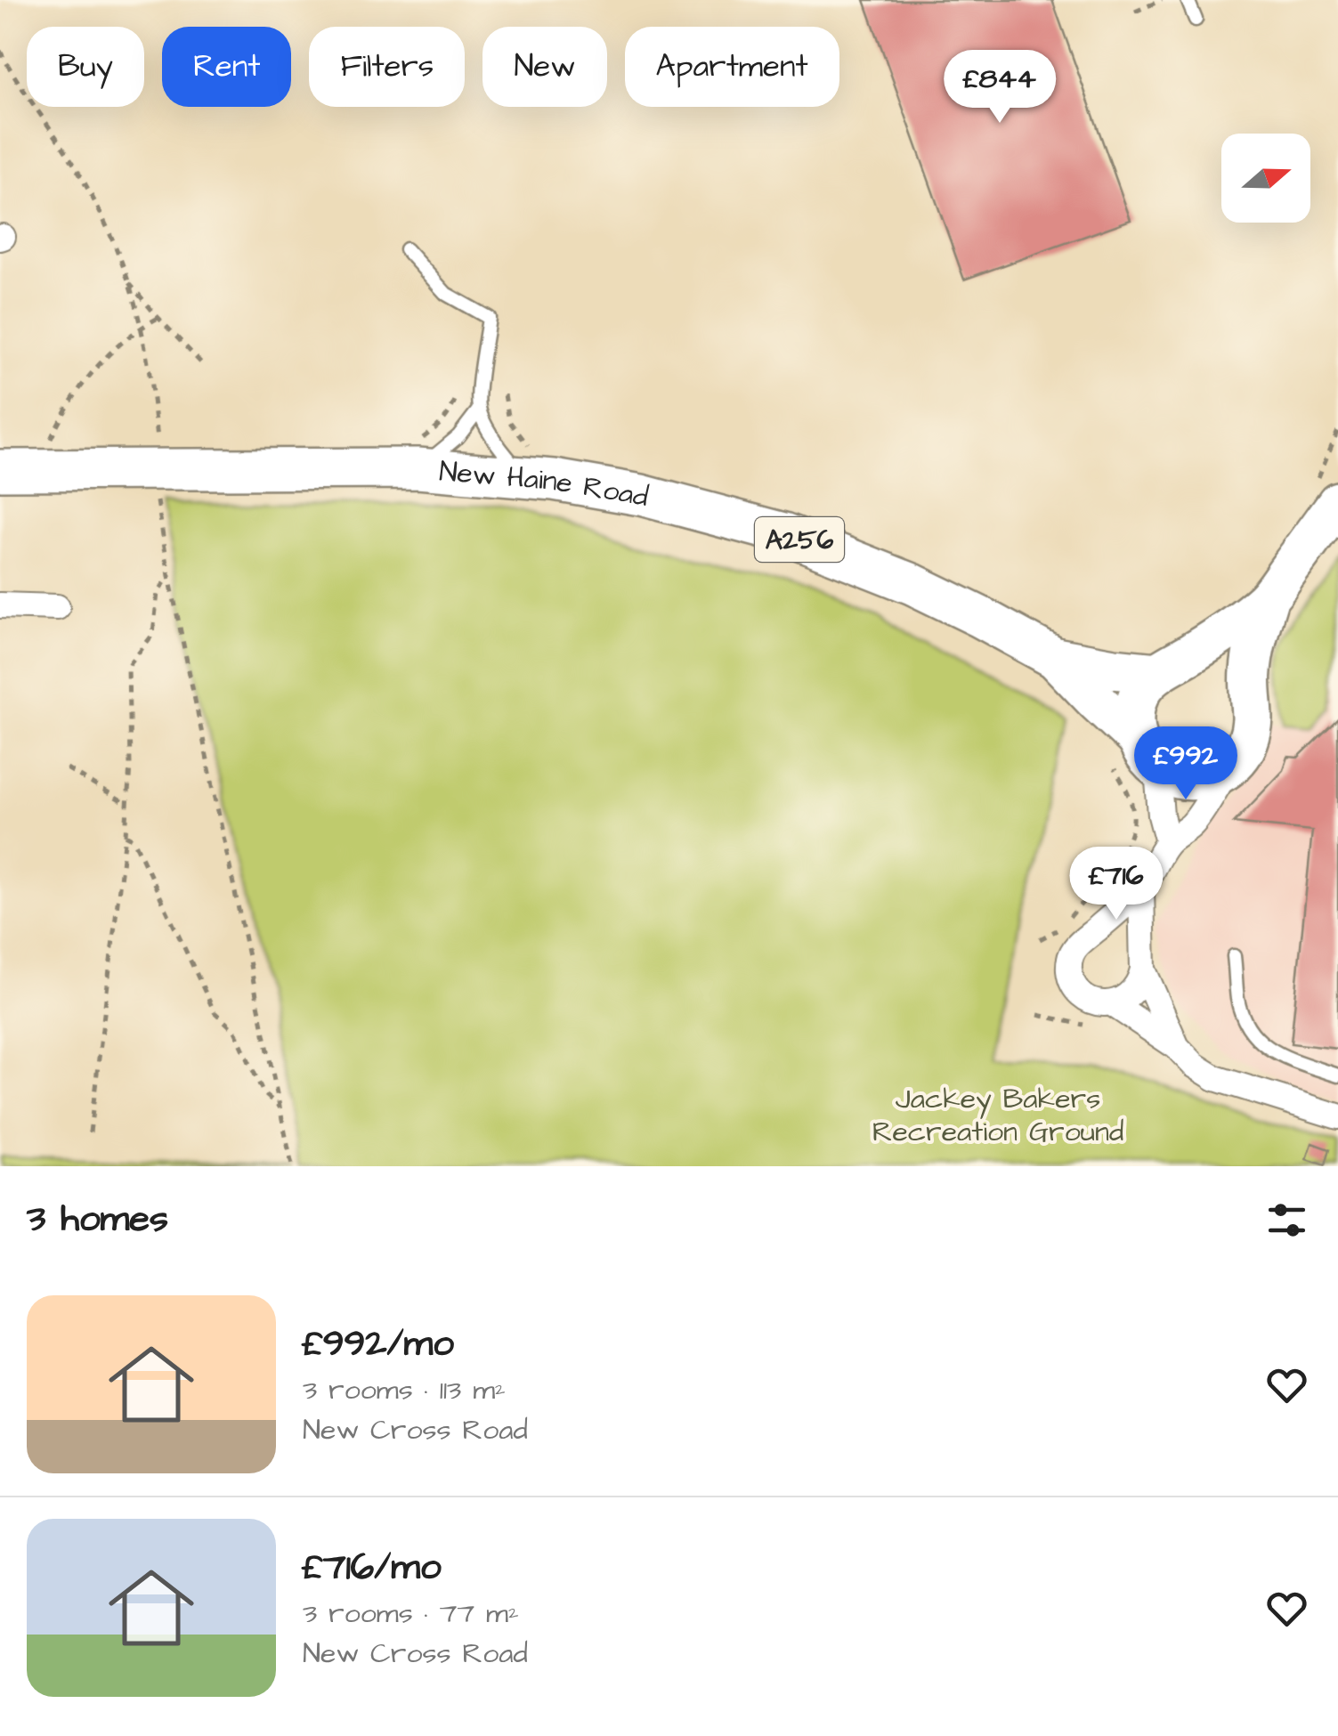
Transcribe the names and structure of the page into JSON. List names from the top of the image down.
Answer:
{
  "streets": {
    "main road": ["New Haine Road", "A256"]
  },
  "parks": ["Jackey Bakers Recreation Ground"],
  "north": "right",
  "page": {
    "chip": [
      "Buy",
      "Rent",
      "Filters",
      "New",
      "Apartment"
    ],
    "price": ["£844", "£992", "£716"],
    "heading": "3 homes",
    "list": [
      {
        "name": "£992/mo",
        "note": "3 rooms · 113 m² · New Cross Road"
      },
      {
        "name": "£716/mo",
        "note": "3 rooms · 77 m² · New Cross Road"
      }
    ]
  }
}
